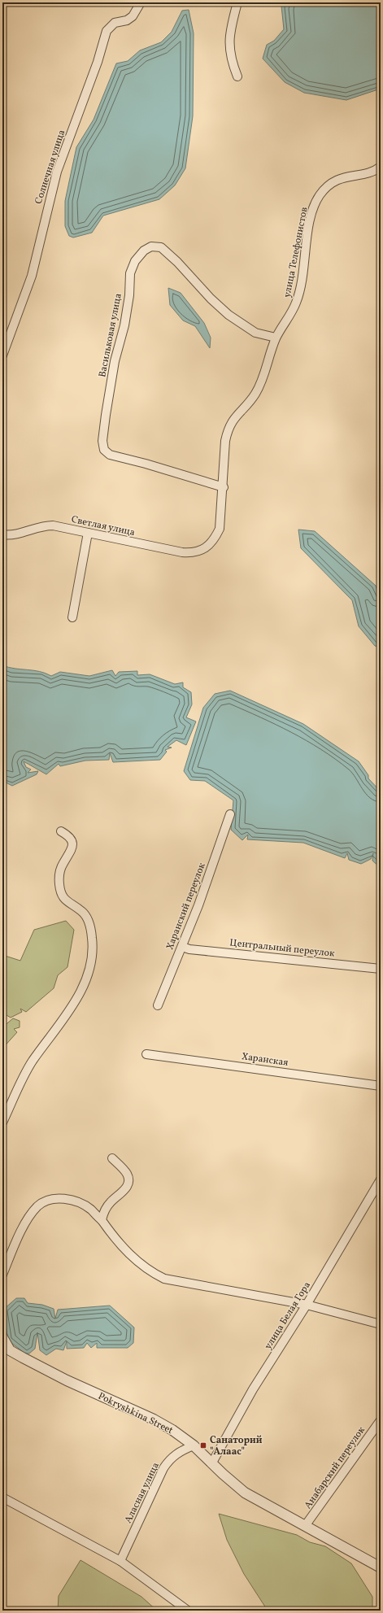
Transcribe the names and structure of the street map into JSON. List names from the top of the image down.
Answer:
{
  "streets": {
    "street": [
      "Солнечная улица",
      "улица Телефонистов",
      "Васильковая улица",
      "Светлая улица",
      "Харанский переулок",
      "Центральный переулок",
      "Харанская",
      "улица Белая Гора",
      "Pokryshkina Street",
      "Анабарский переулок",
      "Аласная улица"
    ]
  },
  "crossings": [
    ["улица Телефонистов", "Васильковая улица"],
    ["улица Телефонистов", "Светлая улица"],
    ["Харанский переулок", "Центральный переулок"],
    ["улица Белая Гора", "Pokryshkina Street"],
    ["Pokryshkina Street", "Анабарский переулок"],
    ["Pokryshkina Street", "Аласная улица"]
  ],
  "places": {
    "transit": ["Санаторий \"Алаас\""]
  }
}
